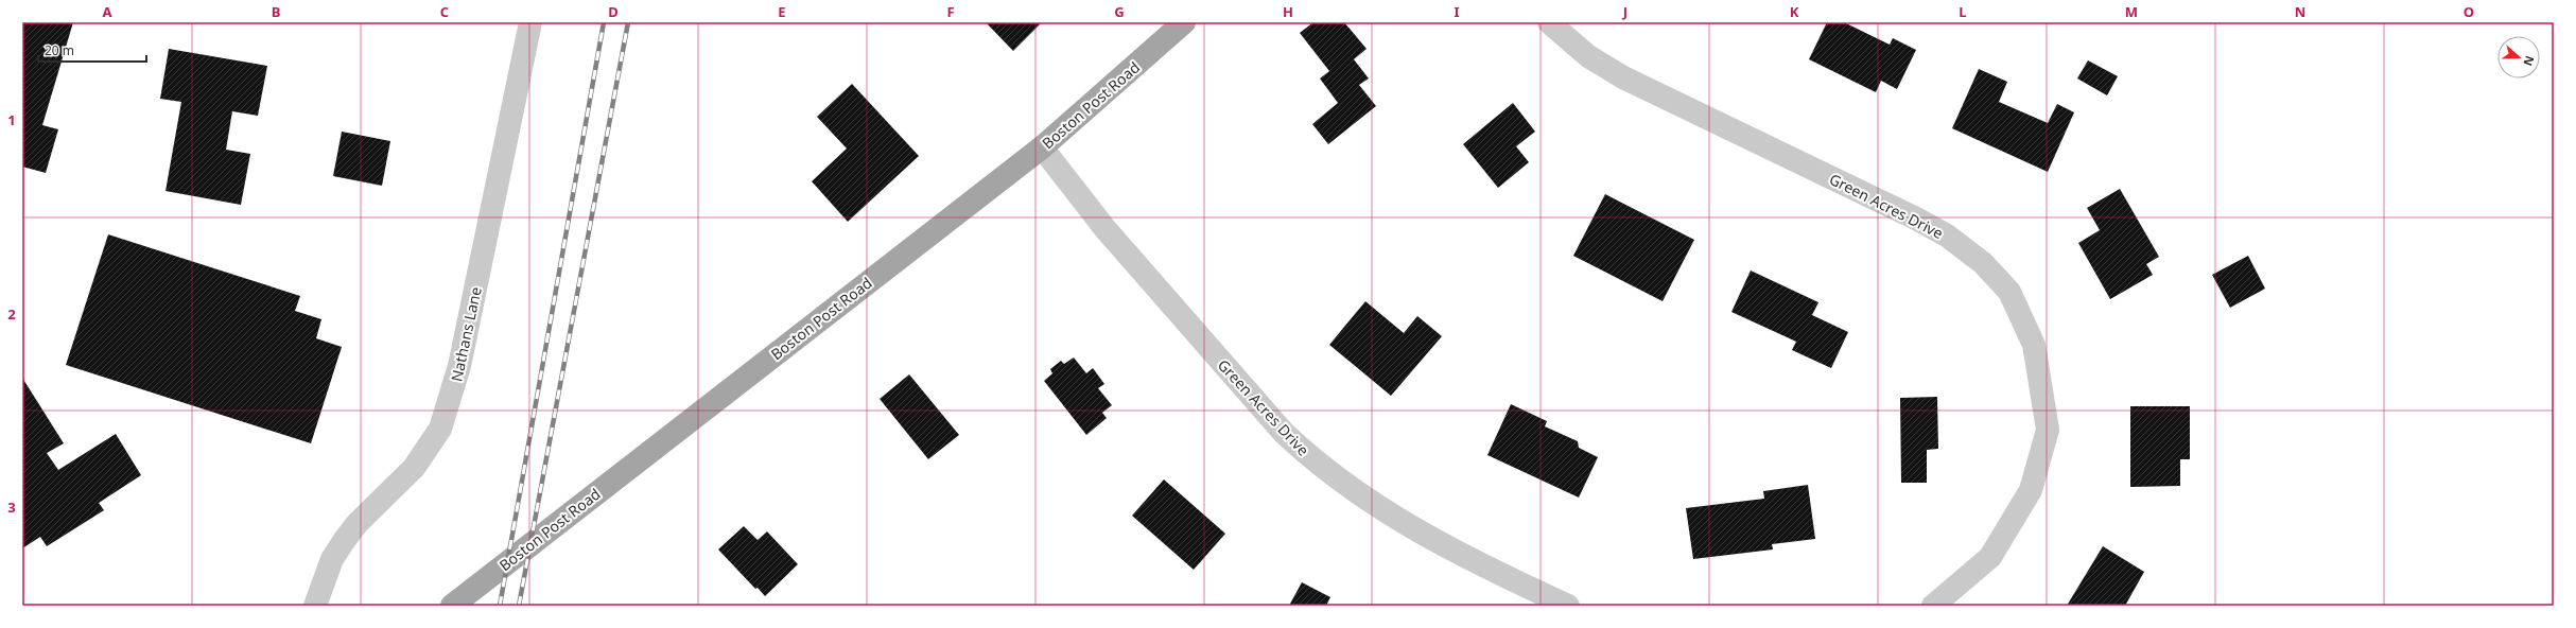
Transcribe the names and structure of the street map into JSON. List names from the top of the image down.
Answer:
{
  "streets": {
    "main road": ["Boston Post Road"],
    "street": ["Green Acres Drive", "Nathans Lane"]
  },
  "crossings": [
    ["Boston Post Road", "Green Acres Drive"]
  ],
  "scale_bar": "20 m",
  "north": "right",
  "grid": {
    "columns": [
      "A",
      "B",
      "C",
      "D",
      "E",
      "F",
      "G",
      "H",
      "I",
      "J",
      "K",
      "L",
      "M",
      "N",
      "O"
    ],
    "rows": ["1", "2", "3"]
  }
}
